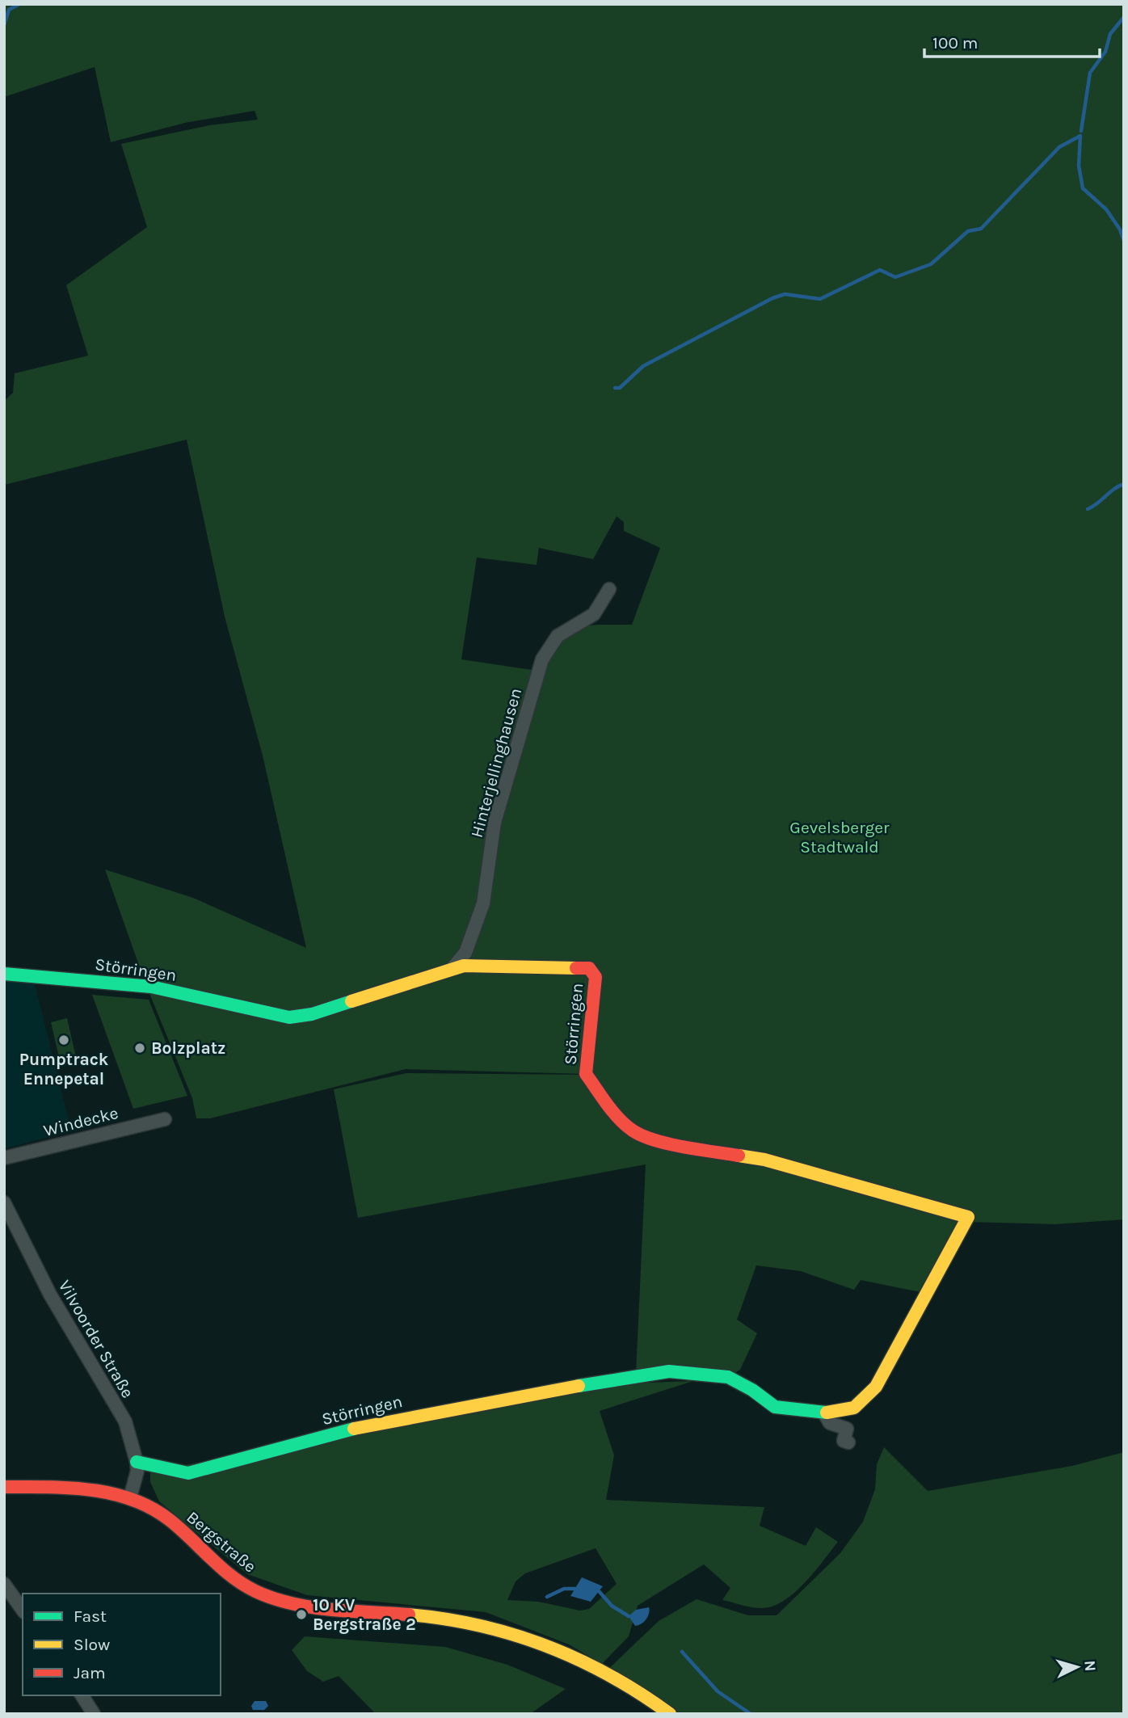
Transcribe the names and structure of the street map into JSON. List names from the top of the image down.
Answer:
{
  "streets": {
    "street": [
      "Hinterjellinghausen",
      "Störringen",
      "Windecke",
      "Vilvoorder Straße",
      "Bergstraße"
    ]
  },
  "crossings": [
    ["Hinterjellinghausen", "Störringen"],
    ["Störringen", "Vilvoorder Straße"],
    ["Vilvoorder Straße", "Bergstraße"]
  ],
  "parks": ["Gevelsberger Stadtwald"],
  "places": ["Pumptrack Ennepetal", "Bolzplatz", "10 KV Bergstraße 2"],
  "legend": ["Fast", "Slow", "Jam"],
  "scale_bar": "100 m",
  "north": "right"
}
